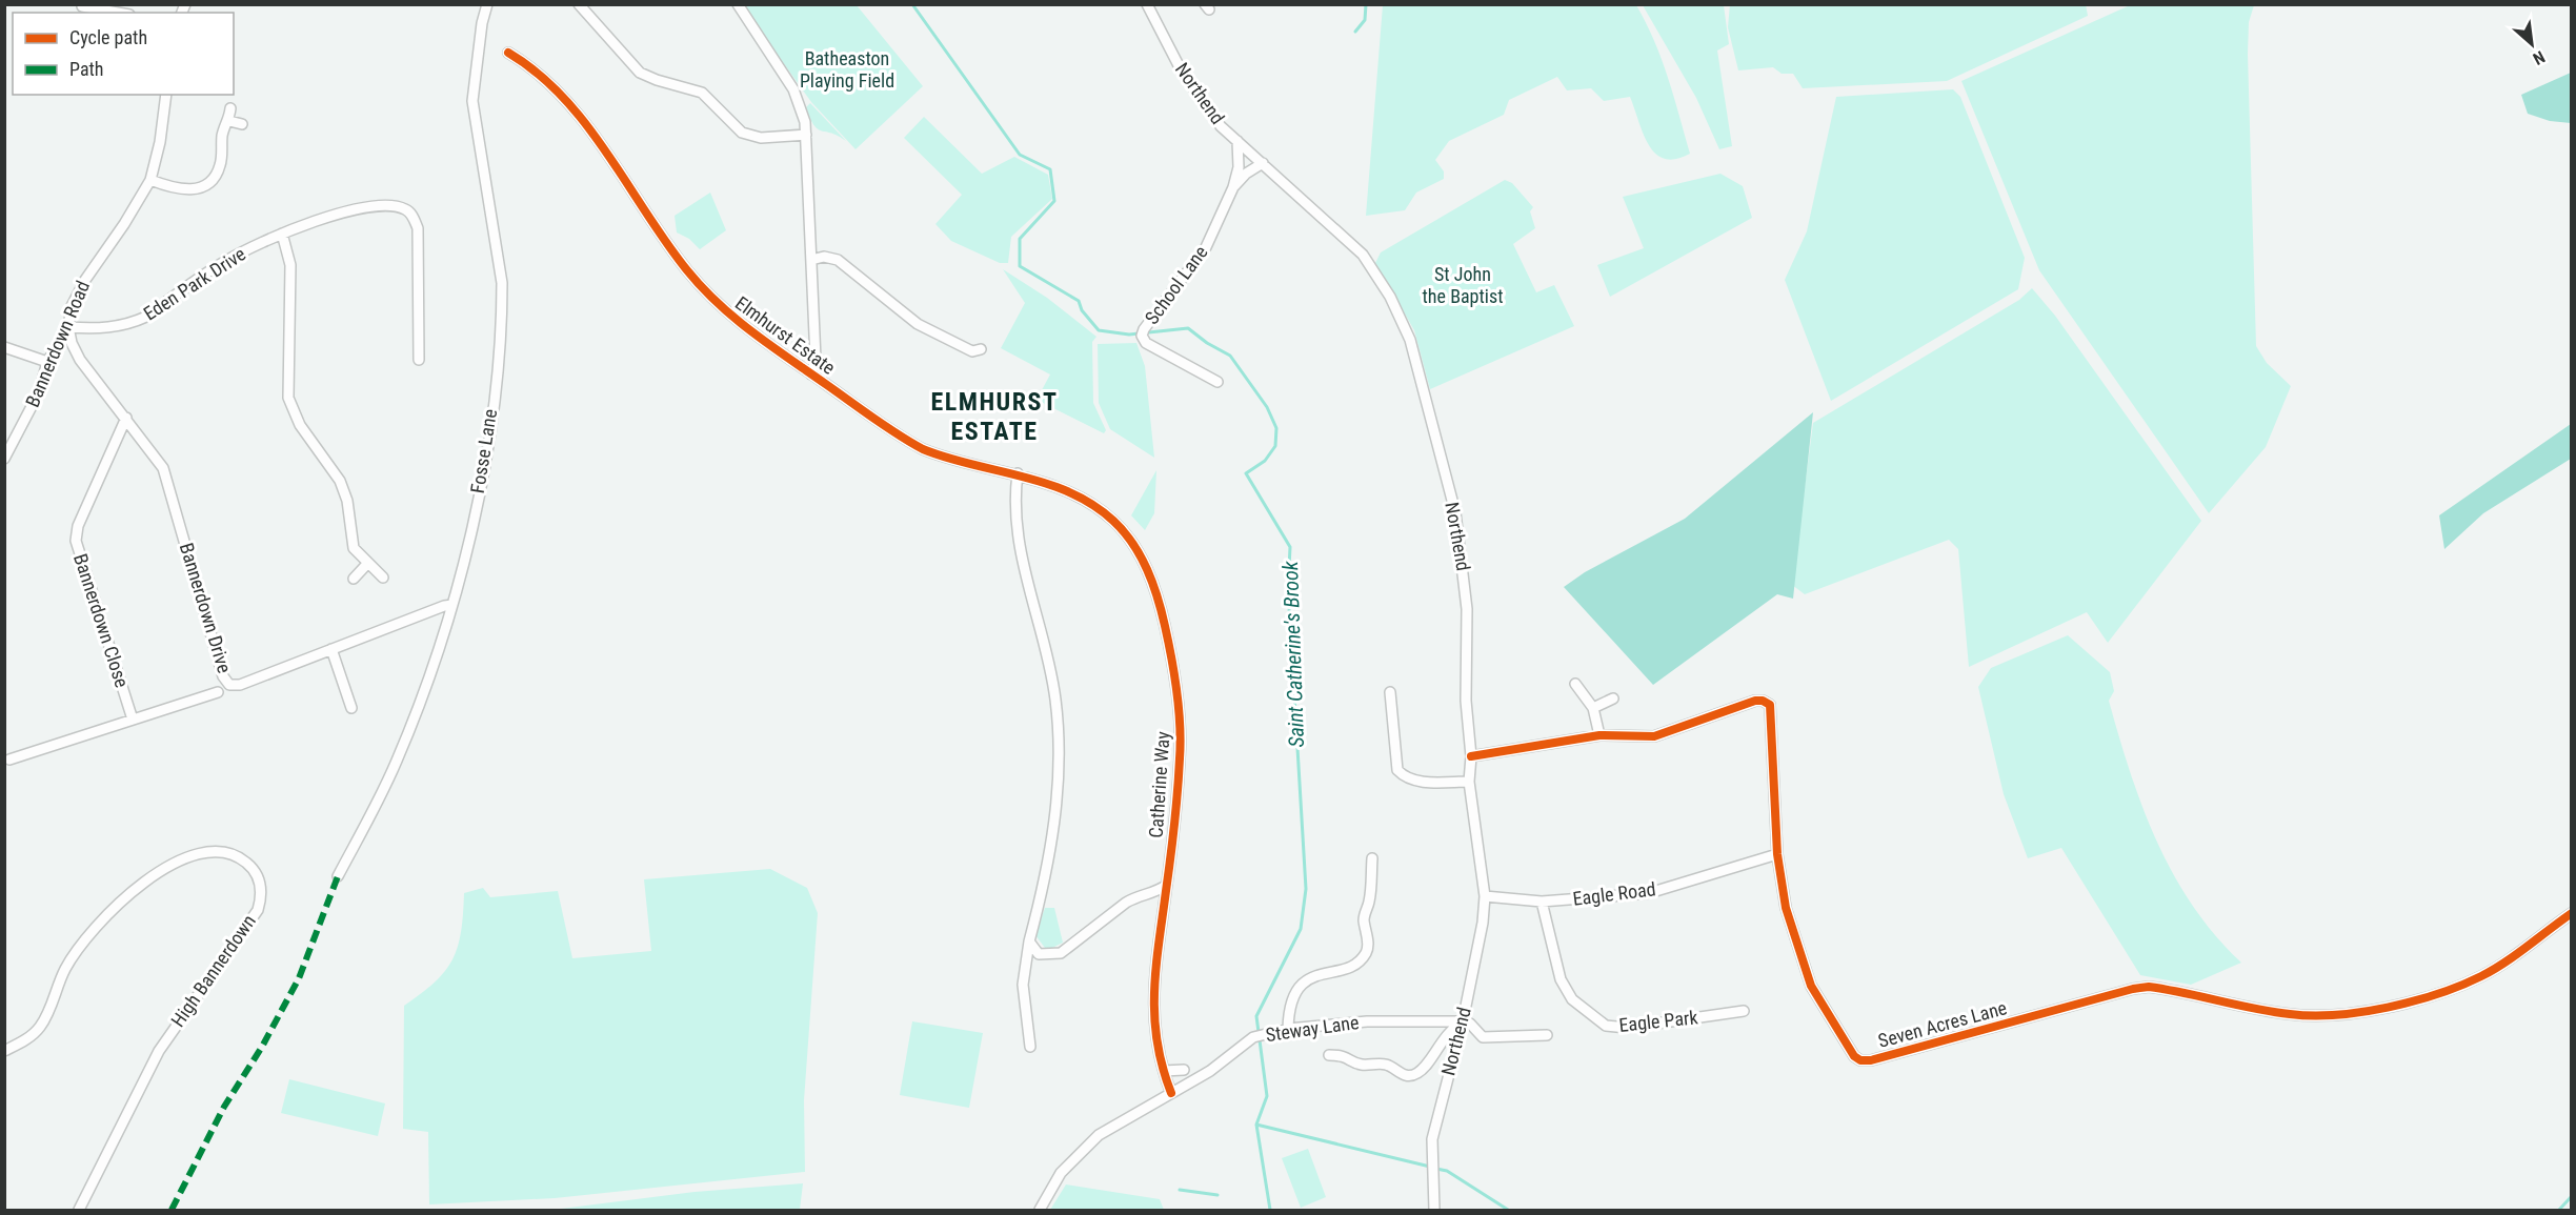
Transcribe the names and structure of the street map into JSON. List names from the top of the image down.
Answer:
{
  "streets": {
    "street": [
      "Northend",
      "Eden Park Drive",
      "School Lane",
      "Elmhurst Estate",
      "Bannerdown Road",
      "Fosse Lane",
      "Bannerdown Drive",
      "Bannerdown Close",
      "Catherine Way",
      "Eagle Road",
      "High Bannerdown",
      "Eagle Park",
      "Seven Acres Lane",
      "Steway Lane"
    ]
  },
  "crossings": [
    ["Northend", "School Lane"],
    ["Northend", "Eagle Road"],
    ["Northend", "Seven Acres Lane"],
    ["Northend", "Steway Lane"],
    ["Eden Park Drive", "Bannerdown Road"],
    ["Eden Park Drive", "Bannerdown Drive"],
    ["Elmhurst Estate", "Catherine Way"],
    ["Bannerdown Road", "Bannerdown Drive"],
    ["Fosse Lane", "Bannerdown Drive"],
    ["Bannerdown Drive", "Bannerdown Close"],
    ["Catherine Way", "Steway Lane"],
    ["Eagle Road", "Eagle Park"],
    ["Eagle Road", "Seven Acres Lane"]
  ],
  "districts": ["ELMHURST ESTATE"],
  "water": ["Saint Catherine's Brook"],
  "parks": ["Batheaston Playing Field", "St John the Baptist"],
  "legend": ["Cycle path", "Path"],
  "north": "bottom right"
}
